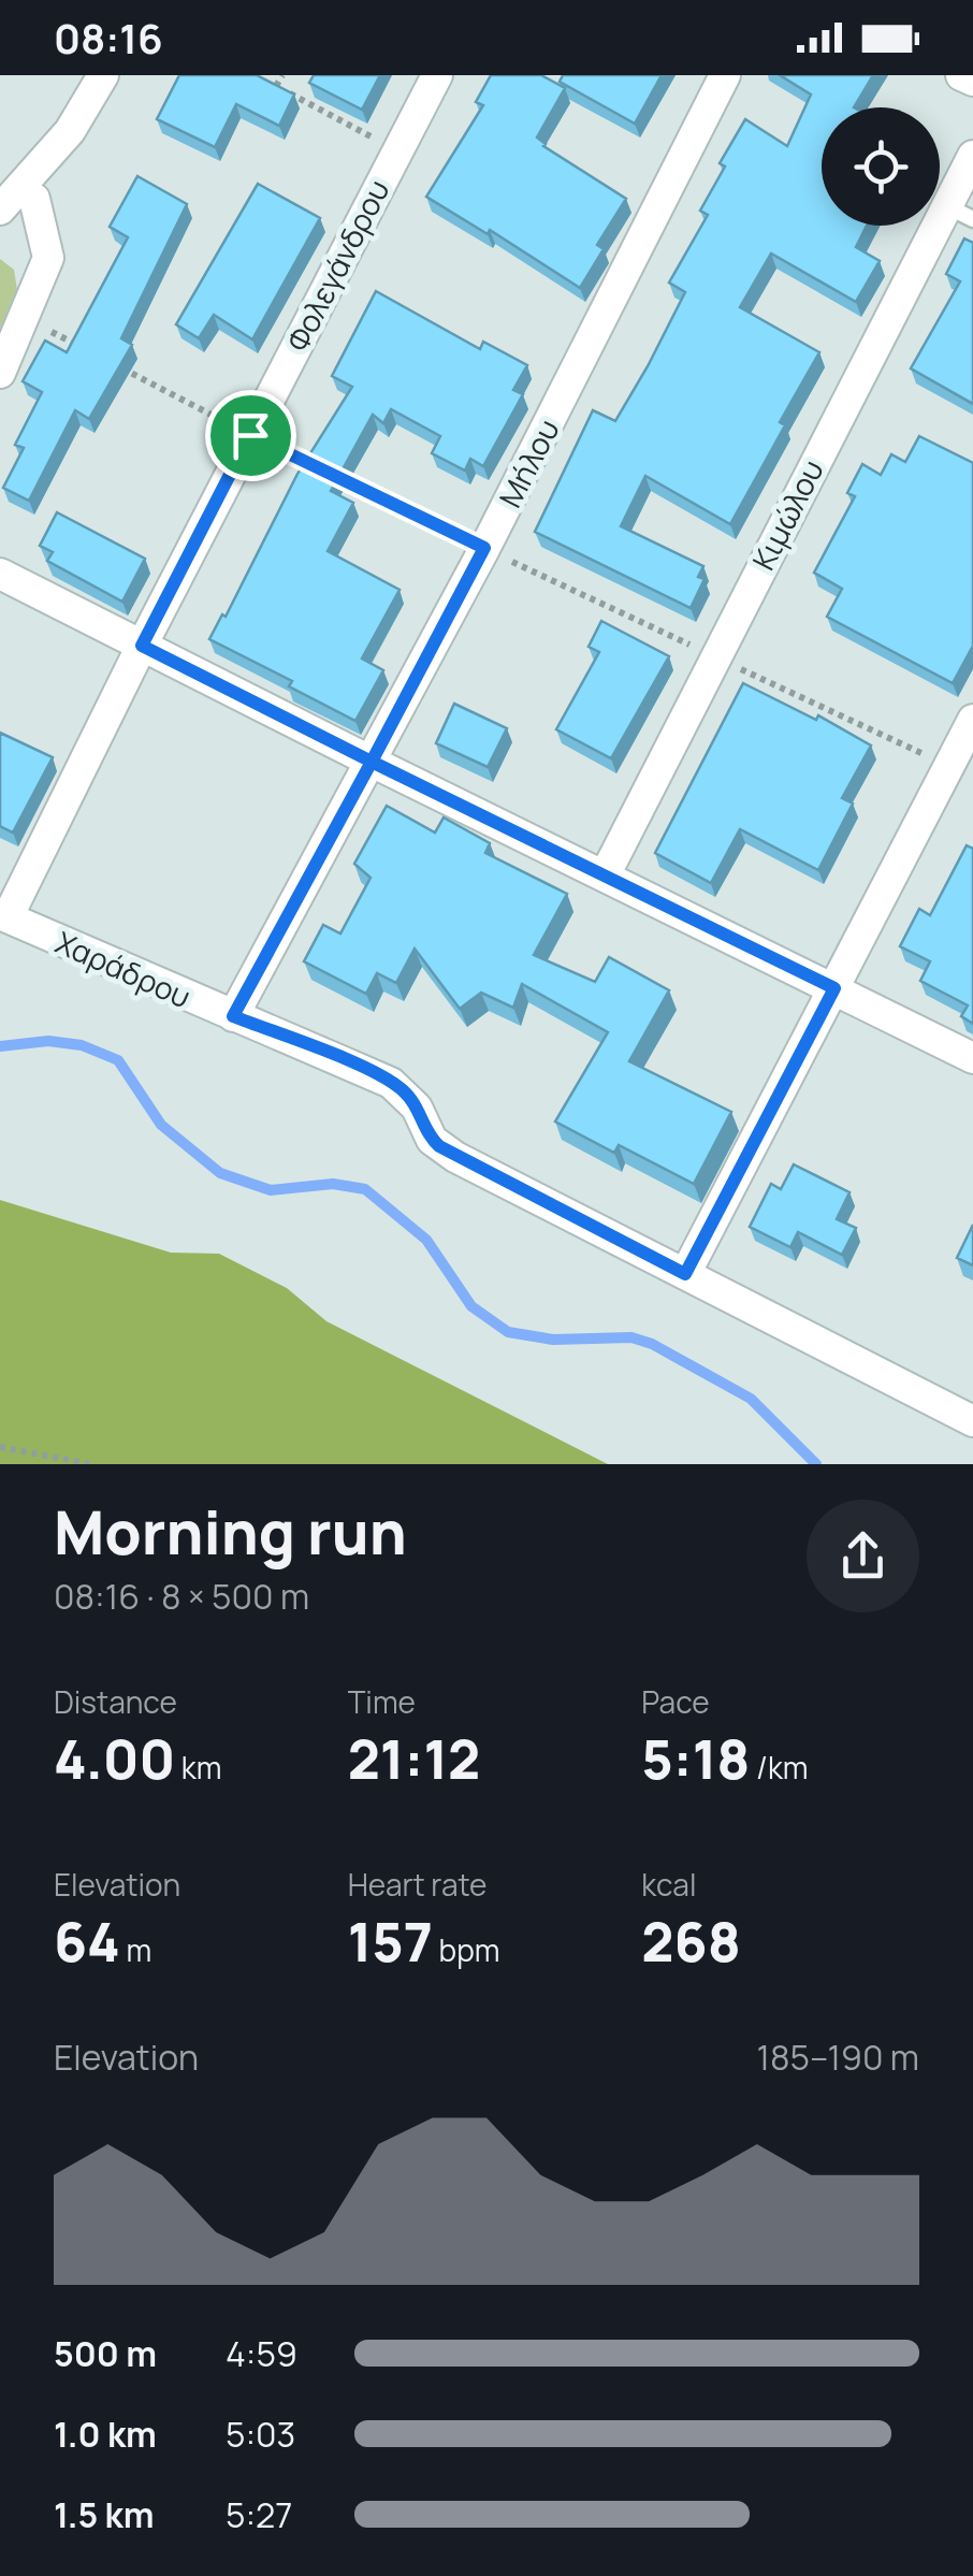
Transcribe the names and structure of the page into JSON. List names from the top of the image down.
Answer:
{
  "streets": {
    "street": [
      "Φολεγάνδρου",
      "Μήλου",
      "Κιμώλου",
      "Χαράδρου"
    ]
  },
  "crossings": [
    ["Φολεγάνδρου", "Χαράδρου"],
    ["Μήλου", "Χαράδρου"]
  ],
  "page": {
    "status": "08:16",
    "heading": ["Morning run", "08:16 · 8 × 500 m"],
    "stats": [
      ["Distance", "4.00 km"],
      ["Time", "21:12"],
      ["Pace", "5:18 /km"],
      ["Elevation", "64 m"],
      ["Heart rate", "157 bpm"],
      ["kcal", "268"]
    ],
    "chart": ["Elevation", "185–190 m"],
    "list": [
      {
        "name": "500 m",
        "note": "4:59"
      },
      {
        "name": "1.0 km",
        "note": "5:03"
      },
      {
        "name": "1.5 km",
        "note": "5:27"
      }
    ]
  }
}
